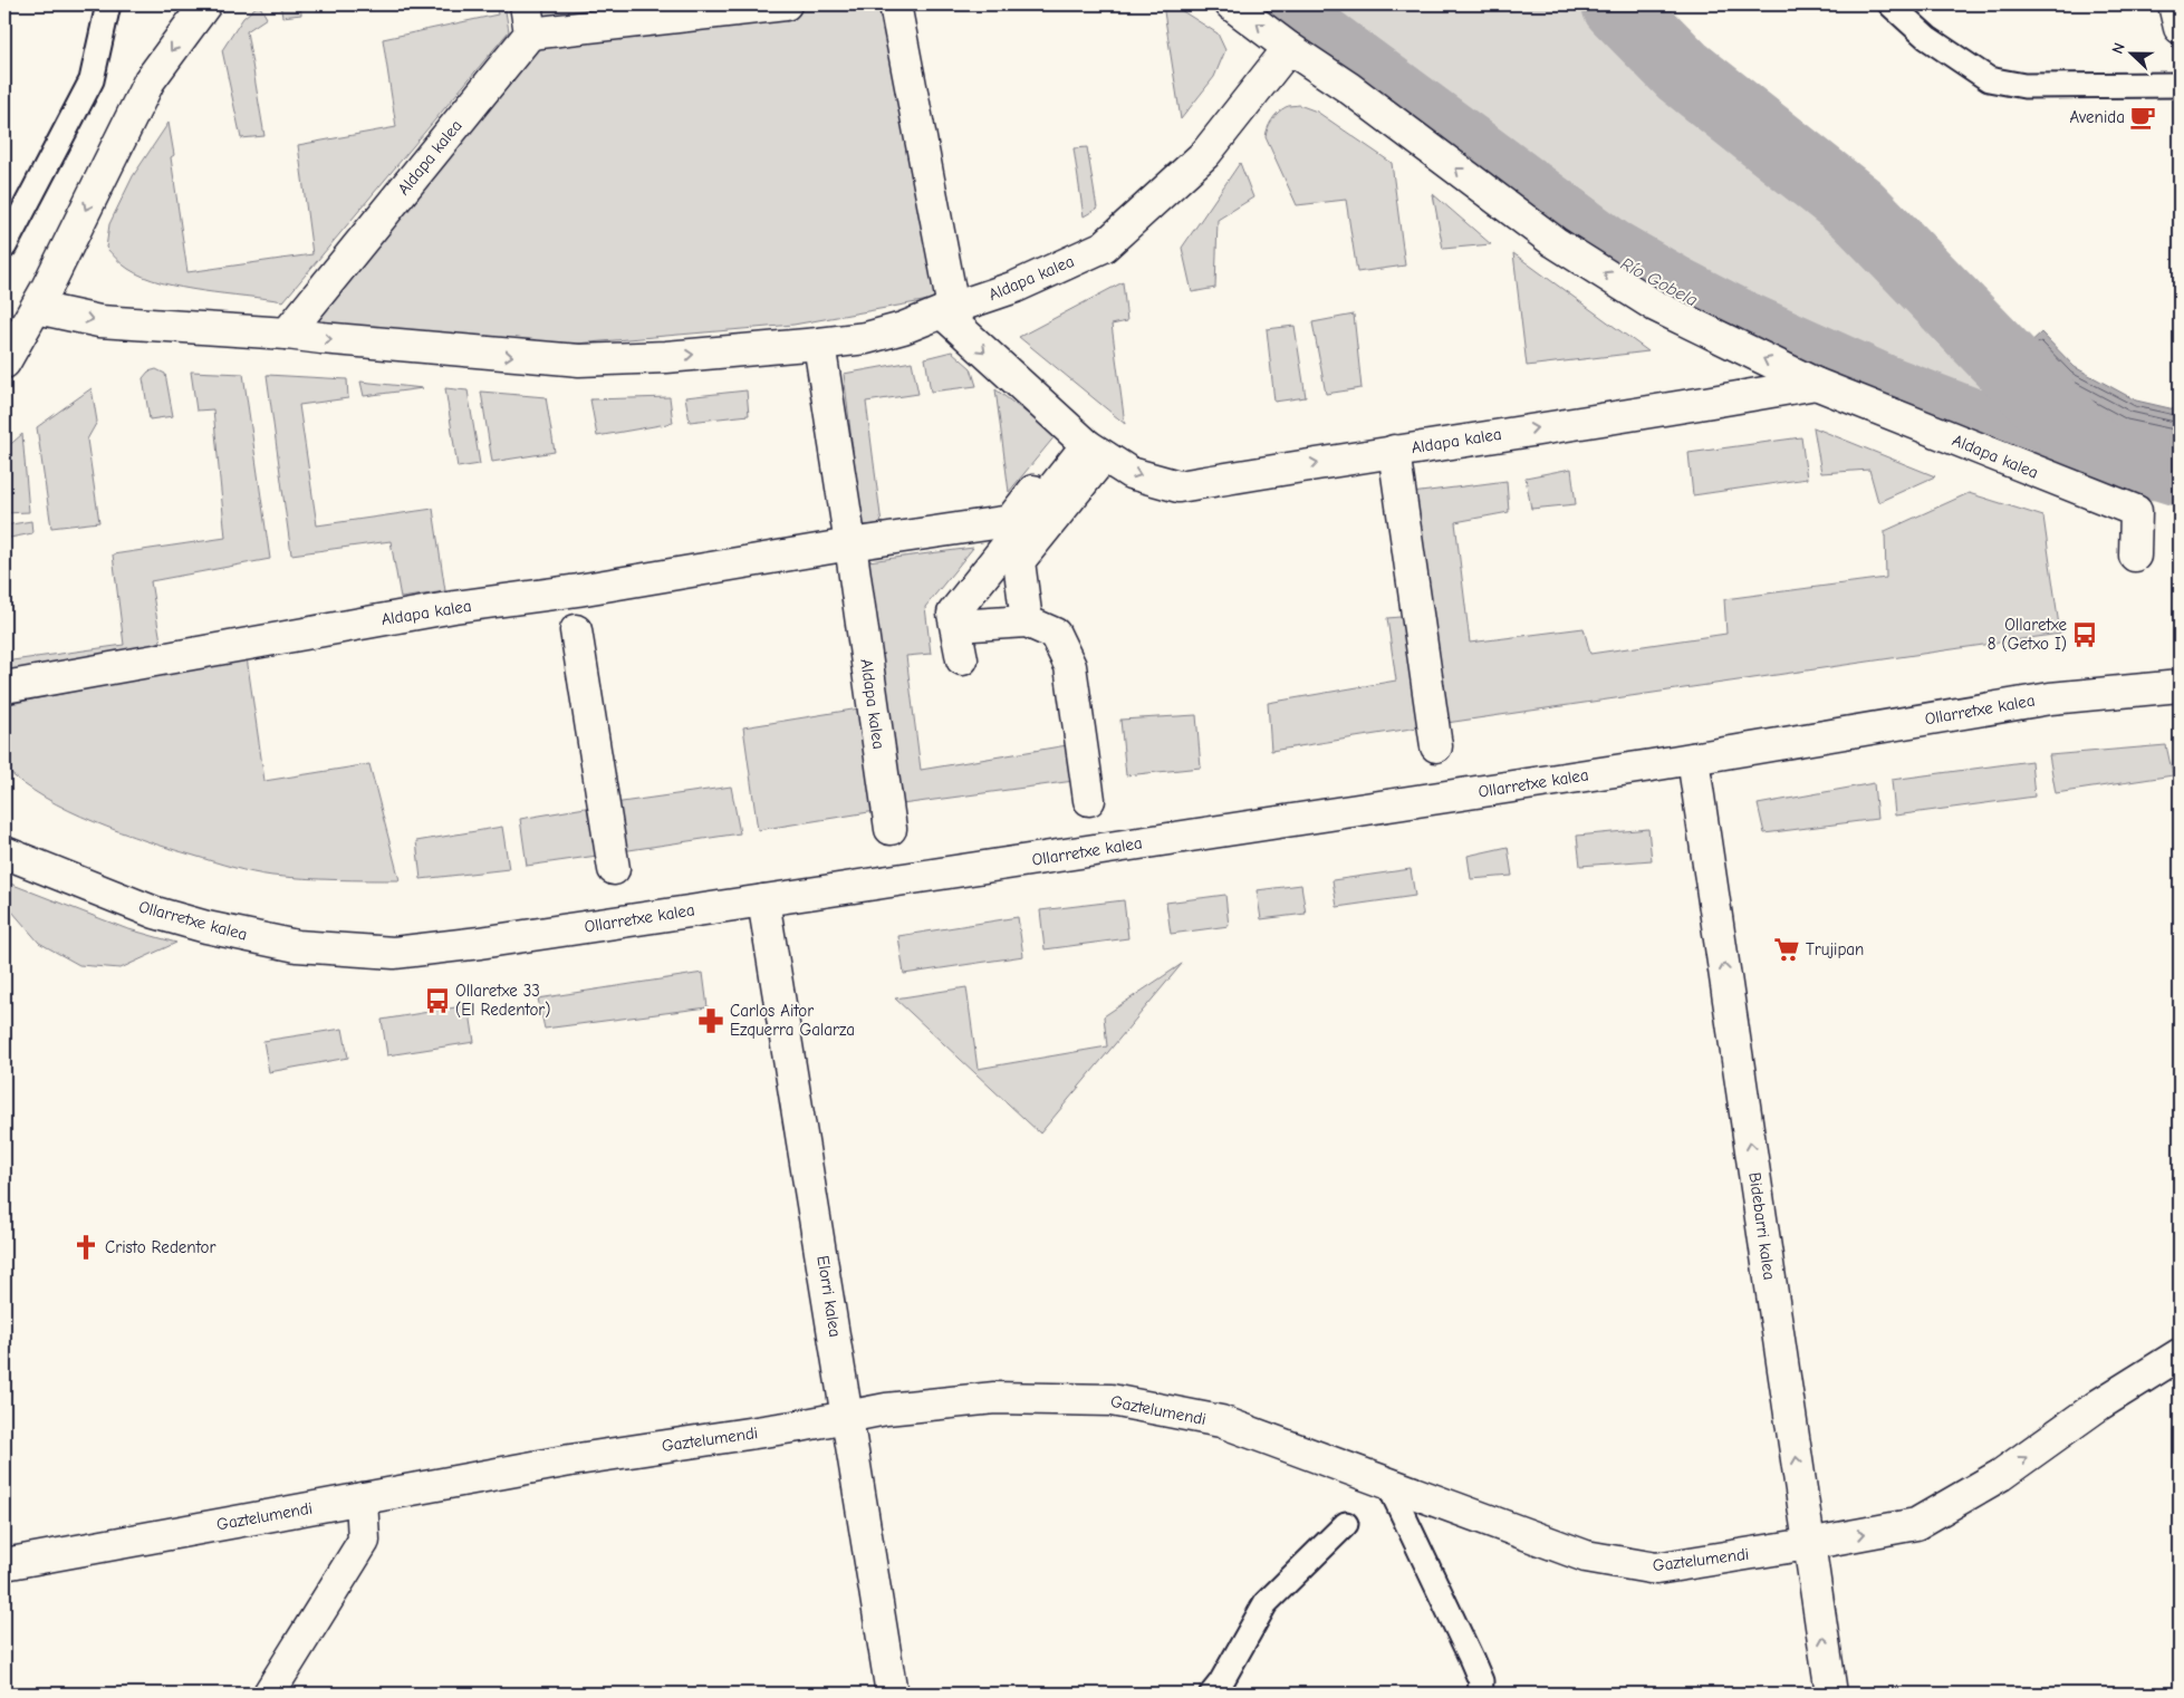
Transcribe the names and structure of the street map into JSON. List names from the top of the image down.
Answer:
{
  "streets": {
    "street": [
      "Aldapa kalea",
      "Ollarretxe kalea",
      "Bidebarri kalea",
      "Elorri kalea",
      "Gaztelumendi"
    ]
  },
  "crossings": [
    ["Ollarretxe kalea", "Bidebarri kalea"],
    ["Ollarretxe kalea", "Elorri kalea"],
    ["Bidebarri kalea", "Gaztelumendi"],
    ["Elorri kalea", "Gaztelumendi"]
  ],
  "one_way": ["Bidebarri kalea"],
  "water": ["Río Gobela"],
  "places": {
    "cafe": ["Avenida"],
    "bus stop": ["Ollaretxe 8 (Getxo I)", "Ollaretxe 33 (El Redentor)"],
    "supermarket": ["Trujipan"],
    "pharmacy": ["Carlos Aitor Ezquerra Galarza"],
    "church": ["Cristo Redentor"]
  },
  "north": "left"
}
